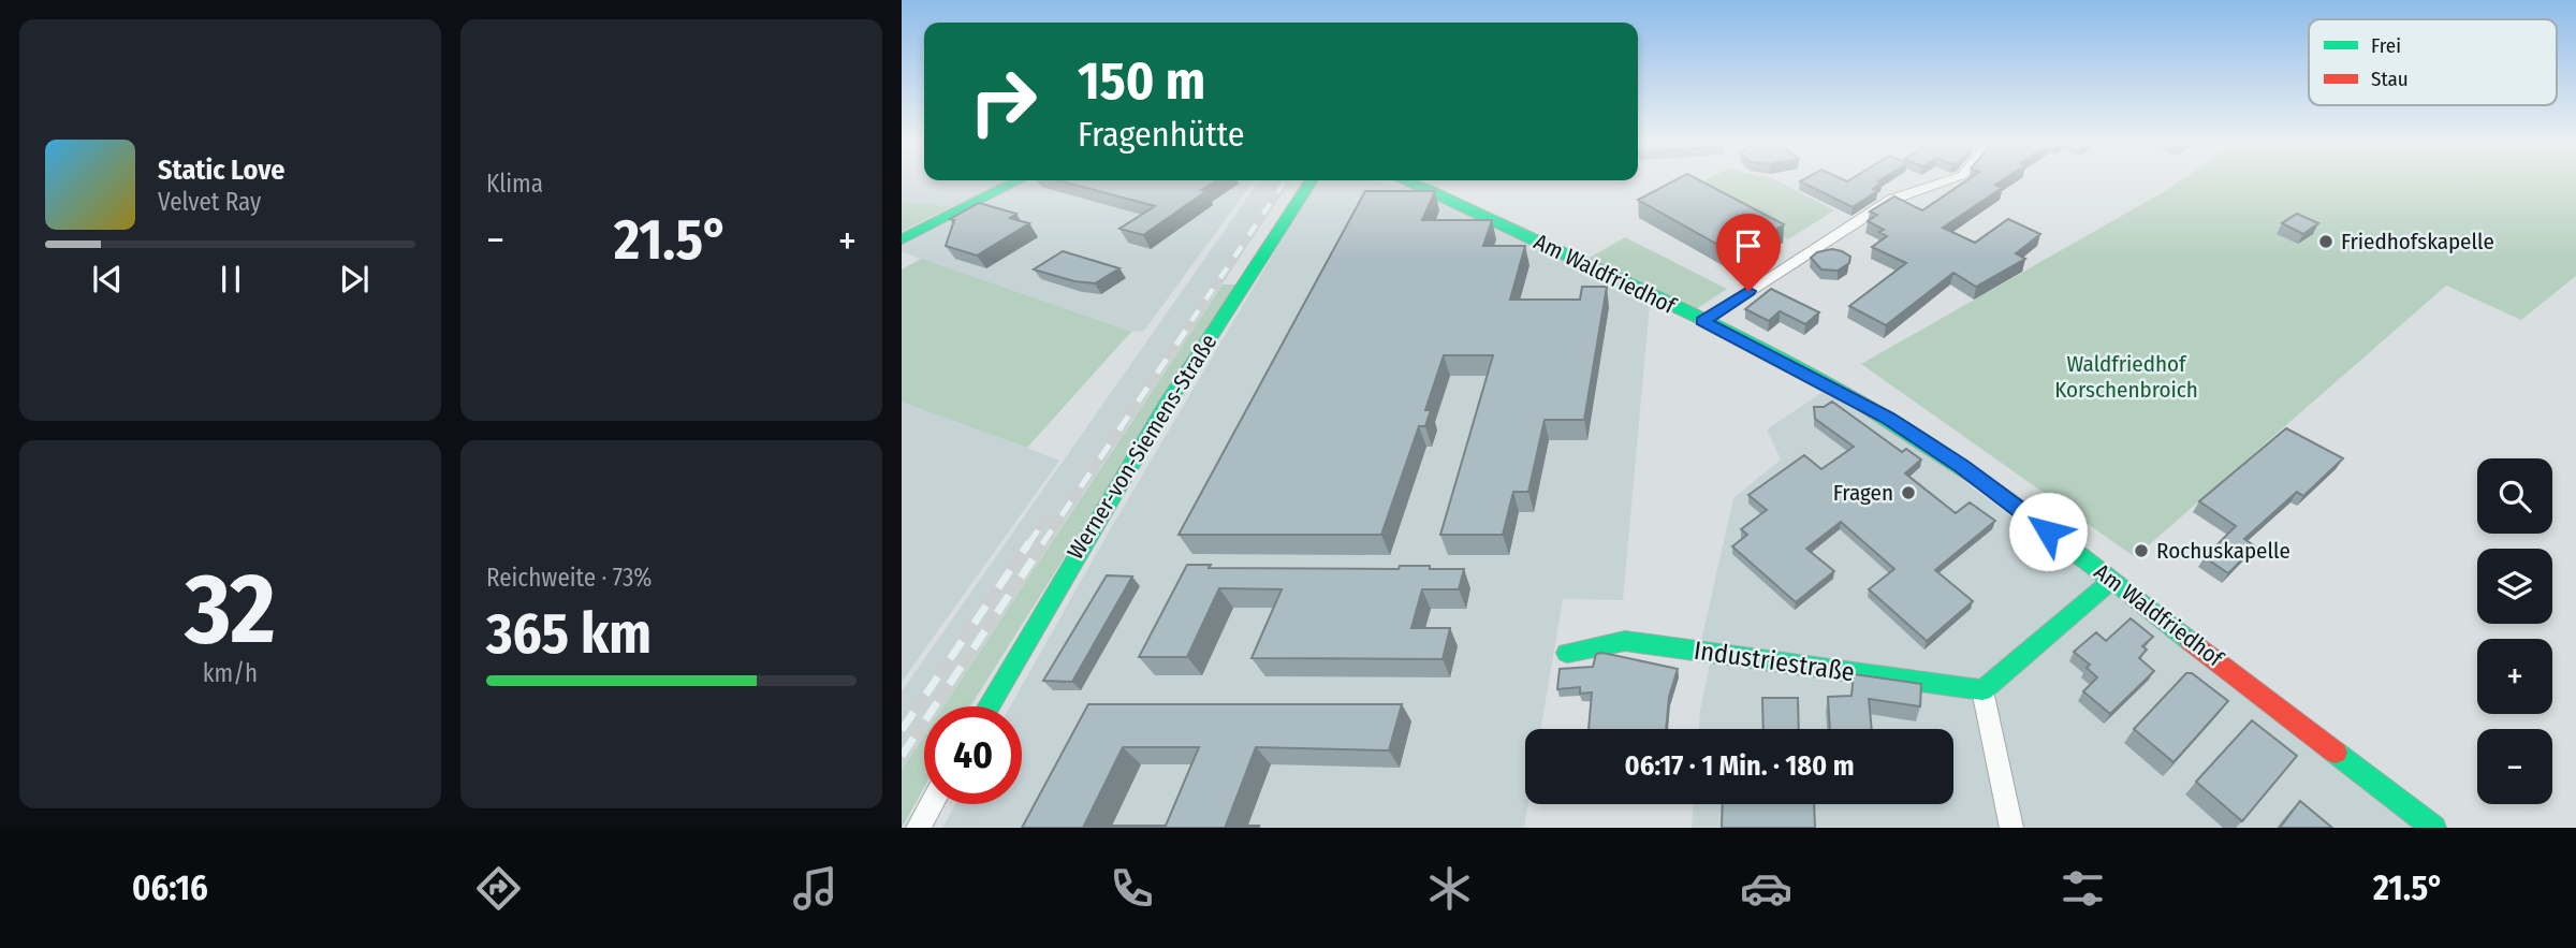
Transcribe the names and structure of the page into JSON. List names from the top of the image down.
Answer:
{
  "streets": {
    "street": ["Am Waldfriedhof", "Werner-von-Siemens-Straße", "Industriestraße"]
  },
  "parks": ["Waldfriedhof Korschenbroich"],
  "places": ["Friedhofskapelle", "Fragen", "Rochuskapelle"],
  "legend": ["Frei", "Stau"],
  "page": {
    "tile": [
      "Klima",
      ["32", "km/h"],
      ["Reichweite · 73%", "365 km"]
    ],
    "turn": ["150 m", "Fragenhütte"],
    "song": ["Static Love", "Velvet Ray"],
    "heat": ["−", "21.5°", "+"],
    "map_buttons": ["+", "−"],
    "limit": "40",
    "trip": "06:17 · 1 Min. · 180 m",
    "tabs": ["06:16", "21.5°"]
  }
}
